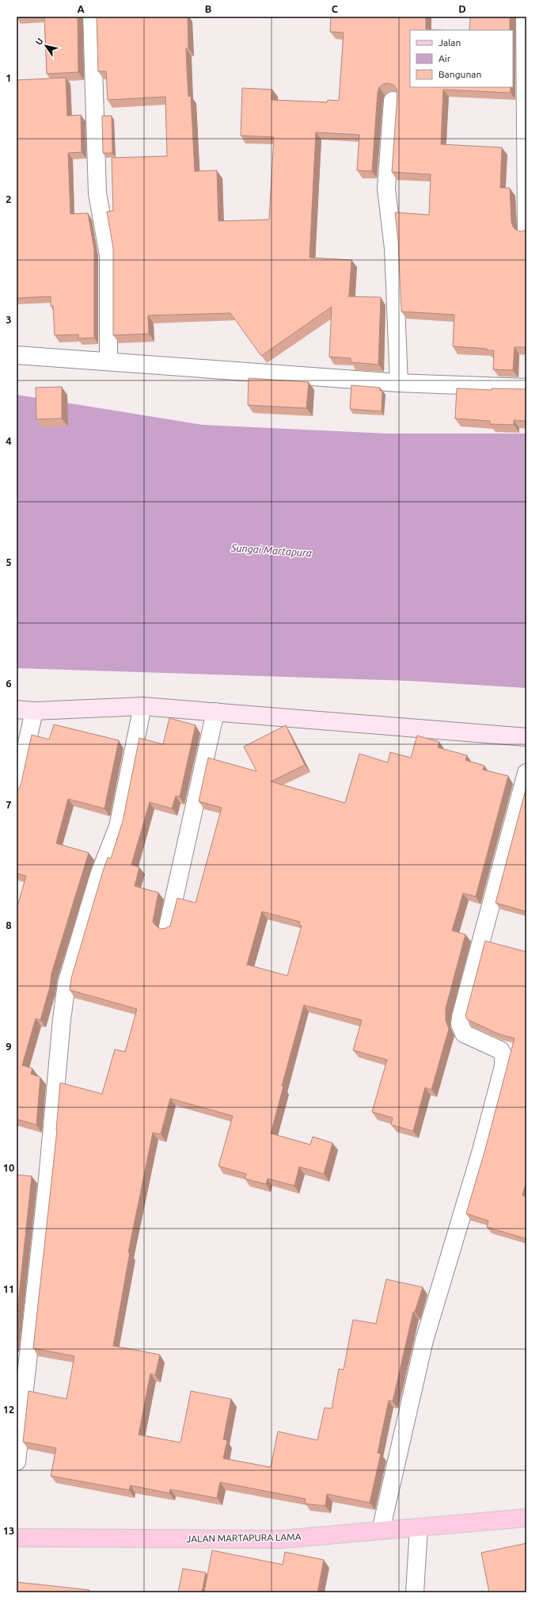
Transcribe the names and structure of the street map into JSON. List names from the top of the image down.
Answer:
{
  "streets": {
    "main road": ["JALAN MARTAPURA LAMA"]
  },
  "water": ["Sungai Martapura"],
  "legend": ["Jalan", "Air", "Bangunan"],
  "north": "top left",
  "grid": {
    "columns": [
      "A",
      "B",
      "C",
      "D"
    ],
    "rows": [
      "1",
      "2",
      "3",
      "4",
      "5",
      "6",
      "7",
      "8",
      "9",
      "10",
      "11",
      "12",
      "13"
    ]
  }
}
